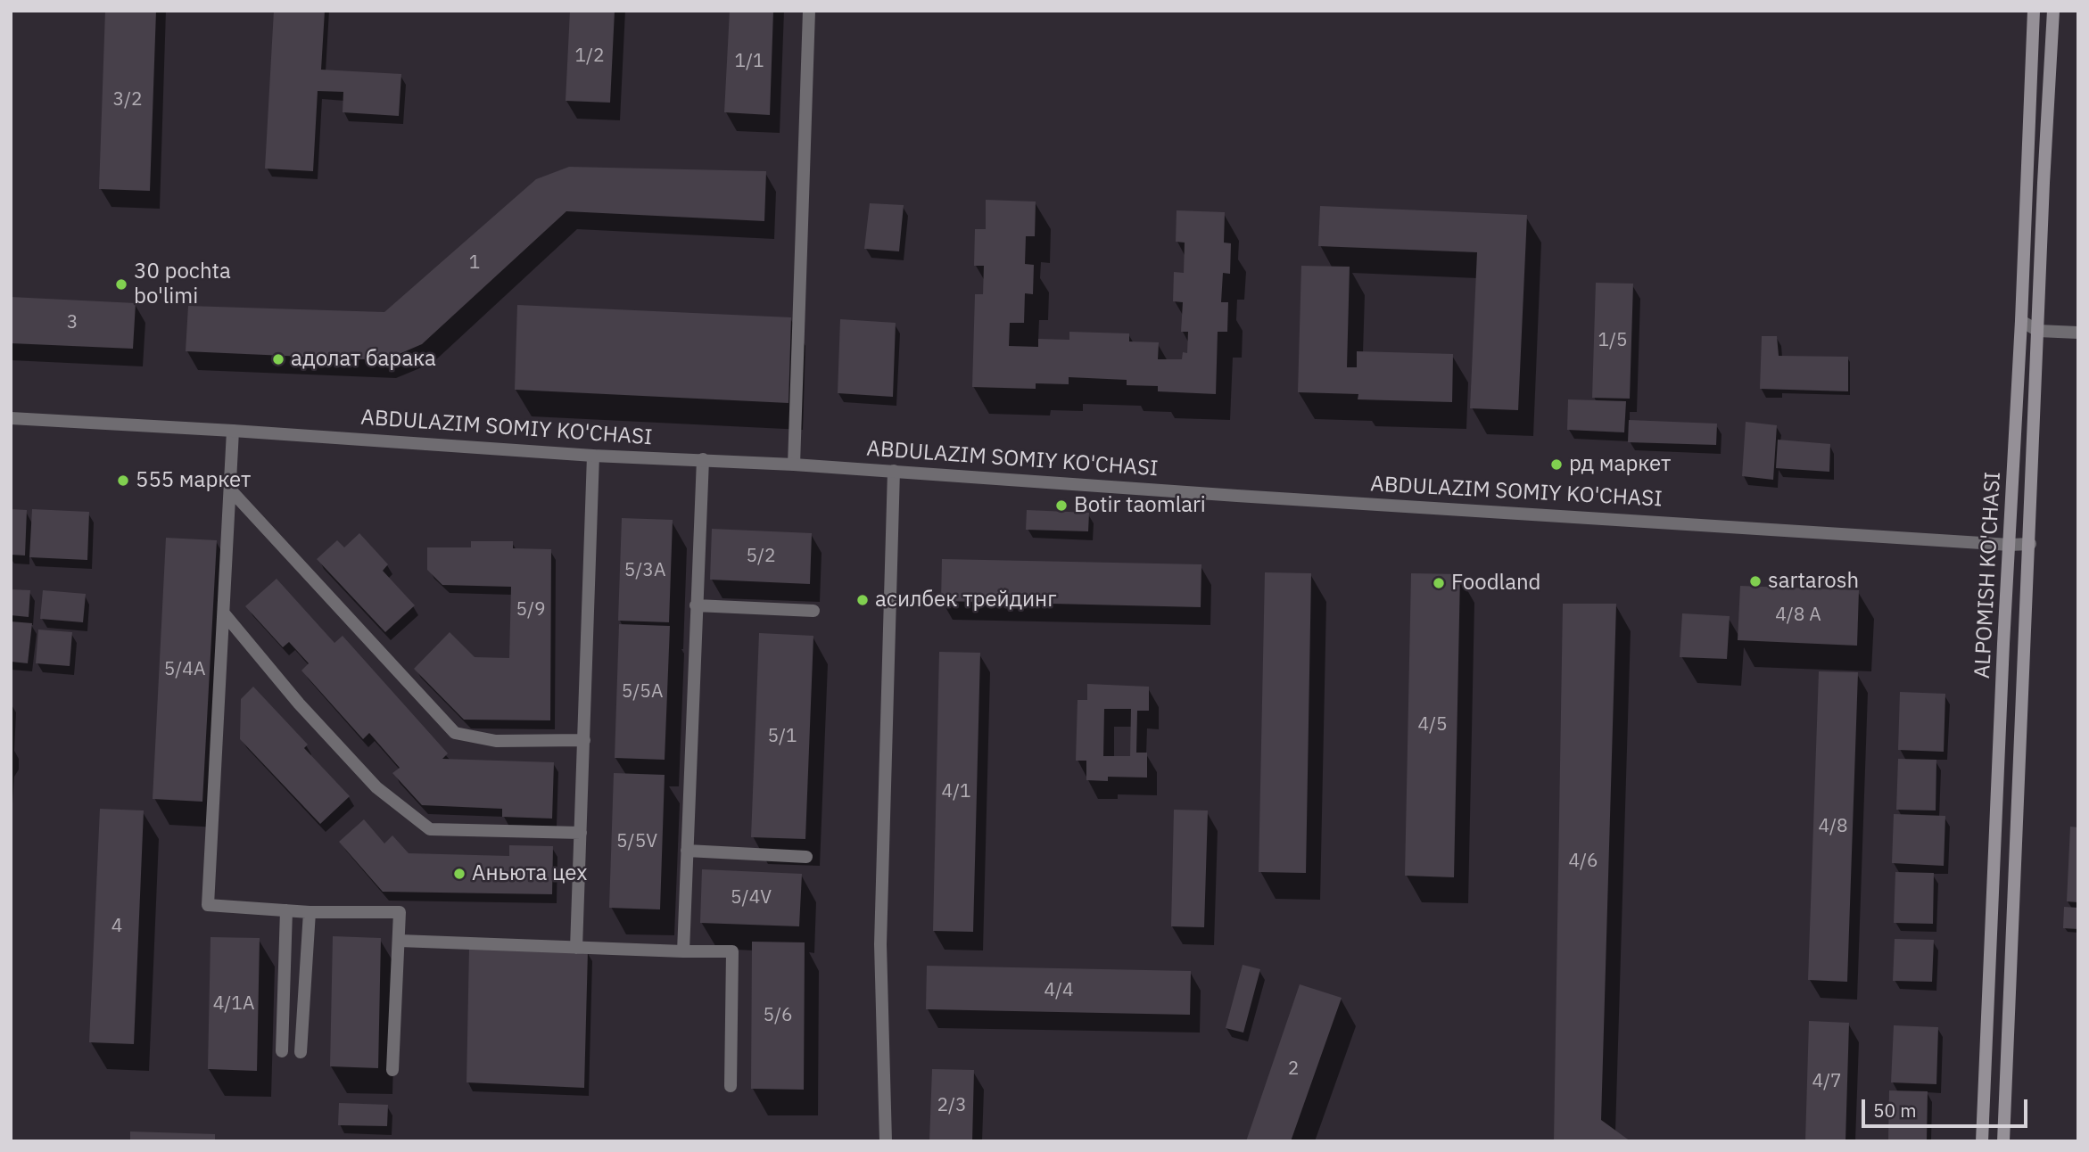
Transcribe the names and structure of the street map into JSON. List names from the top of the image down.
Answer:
{
  "streets": {
    "main road": ["ALPOMISH KO'CHASI"],
    "street": ["ABDULAZIM SOMIY KO'CHASI"]
  },
  "crossings": [
    ["ABDULAZIM SOMIY KO'CHASI", "ALPOMISH KO'CHASI"]
  ],
  "places": [
    "30 pochta bo'limi",
    "адолат барака",
    "рд маркет",
    "555 маркет",
    "Botir taomlari",
    "sartarosh",
    "Foodland",
    "асилбек трейдинг",
    "Аньюта цех"
  ],
  "house_numbers": [
    "1/2",
    "1/1",
    "3/2",
    "1",
    "3",
    "1/5",
    "5/2",
    "5/3A",
    "5/9",
    "4/8 A",
    "5/4A",
    "5/5A",
    "4/5",
    "5/1",
    "4/1",
    "4/8",
    "5/5V",
    "4/6",
    "5/4V",
    "4",
    "4/4",
    "4/1A",
    "5/6",
    "2",
    "4/7",
    "2/3"
  ],
  "scale_bar": "50 m"
}
